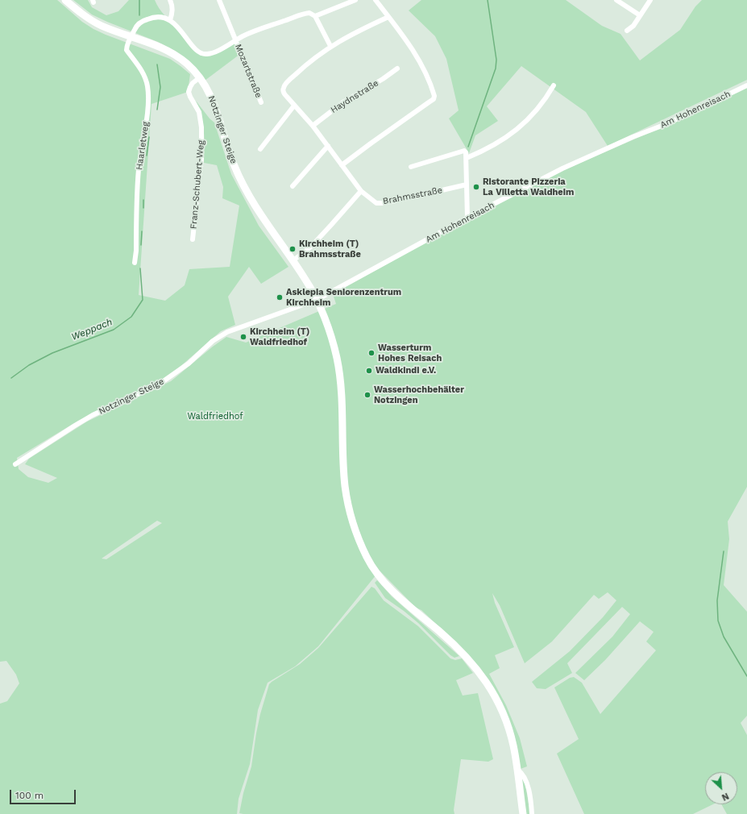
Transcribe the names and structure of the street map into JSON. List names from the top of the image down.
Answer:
{
  "streets": {
    "main road": ["Notzinger Steige"],
    "street": [
      "Mozartstraße",
      "Haydnstraße",
      "Am Hohenreisach",
      "Haarletweg",
      "Franz-Schubert-Weg",
      "Brahmsstraße"
    ]
  },
  "crossings": [
    ["Am Hohenreisach", "Notzinger Steige"],
    ["Notzinger Steige", "Haarletweg"],
    ["Notzinger Steige", "Franz-Schubert-Weg"]
  ],
  "water": ["Weppach"],
  "parks": ["Waldfriedhof"],
  "places": [
    "Ristorante Pizzeria La Villetta Waldheim",
    "Kirchheim (T) Brahmsstraße",
    "Asklepia Seniorenzentrum Kirchheim",
    "Kirchheim (T) Waldfriedhof",
    "Wasserturm Hohes Reisach",
    "Waldkindi e.V.",
    "Wasserhochbehälter Notzingen"
  ],
  "scale_bar": "100 m",
  "north": "bottom right"
}
